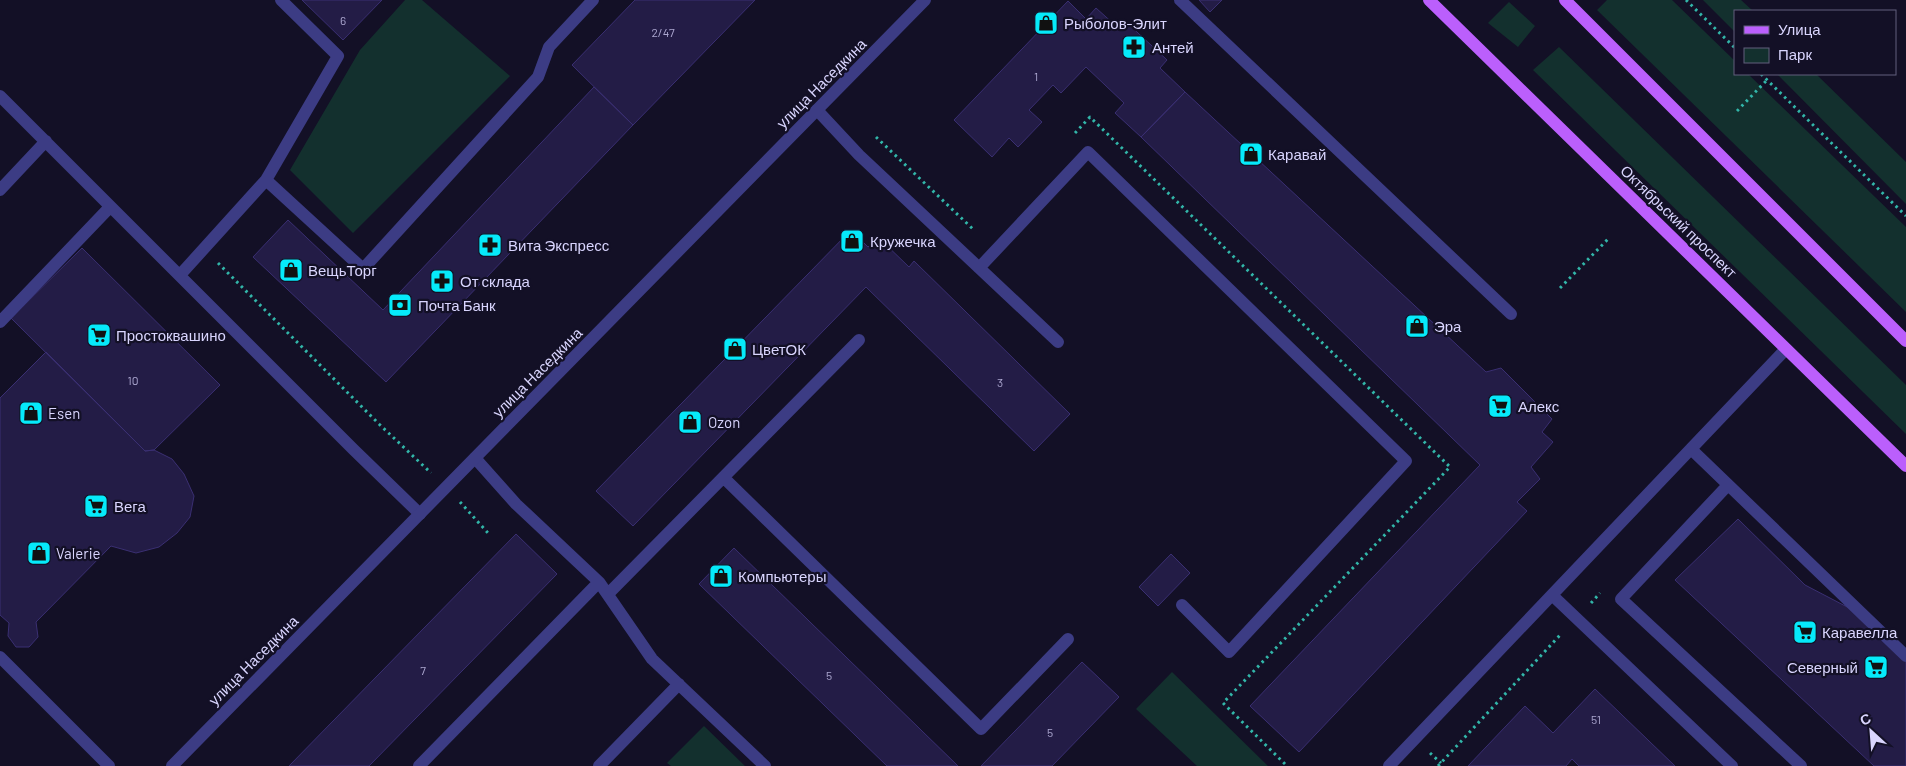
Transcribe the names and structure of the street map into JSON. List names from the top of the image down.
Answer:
{
  "streets": {
    "main road": ["Октябрьский проспект"],
    "street": ["улица Наседкина"]
  },
  "places": {
    "shop": [
      "Рыболов-Элит",
      "Каравай",
      "Кружечка",
      "ВещьТорг",
      "Эра",
      "ЦветОК",
      "Esen",
      "Ozon",
      "Valerie",
      "Компьютеры"
    ],
    "pharmacy": ["Антей", "Вита Экспресс", "От склада"],
    "bank": ["Почта Банк"],
    "supermarket": [
      "Простоквашино",
      "Алекс",
      "Вега",
      "Каравелла",
      "Северный"
    ]
  },
  "house_numbers": [
    "6",
    "2/47",
    "1",
    "10",
    "3",
    "7",
    "5",
    "51",
    "5"
  ],
  "legend": ["Улица", "Парк"],
  "north": "top left"
}
